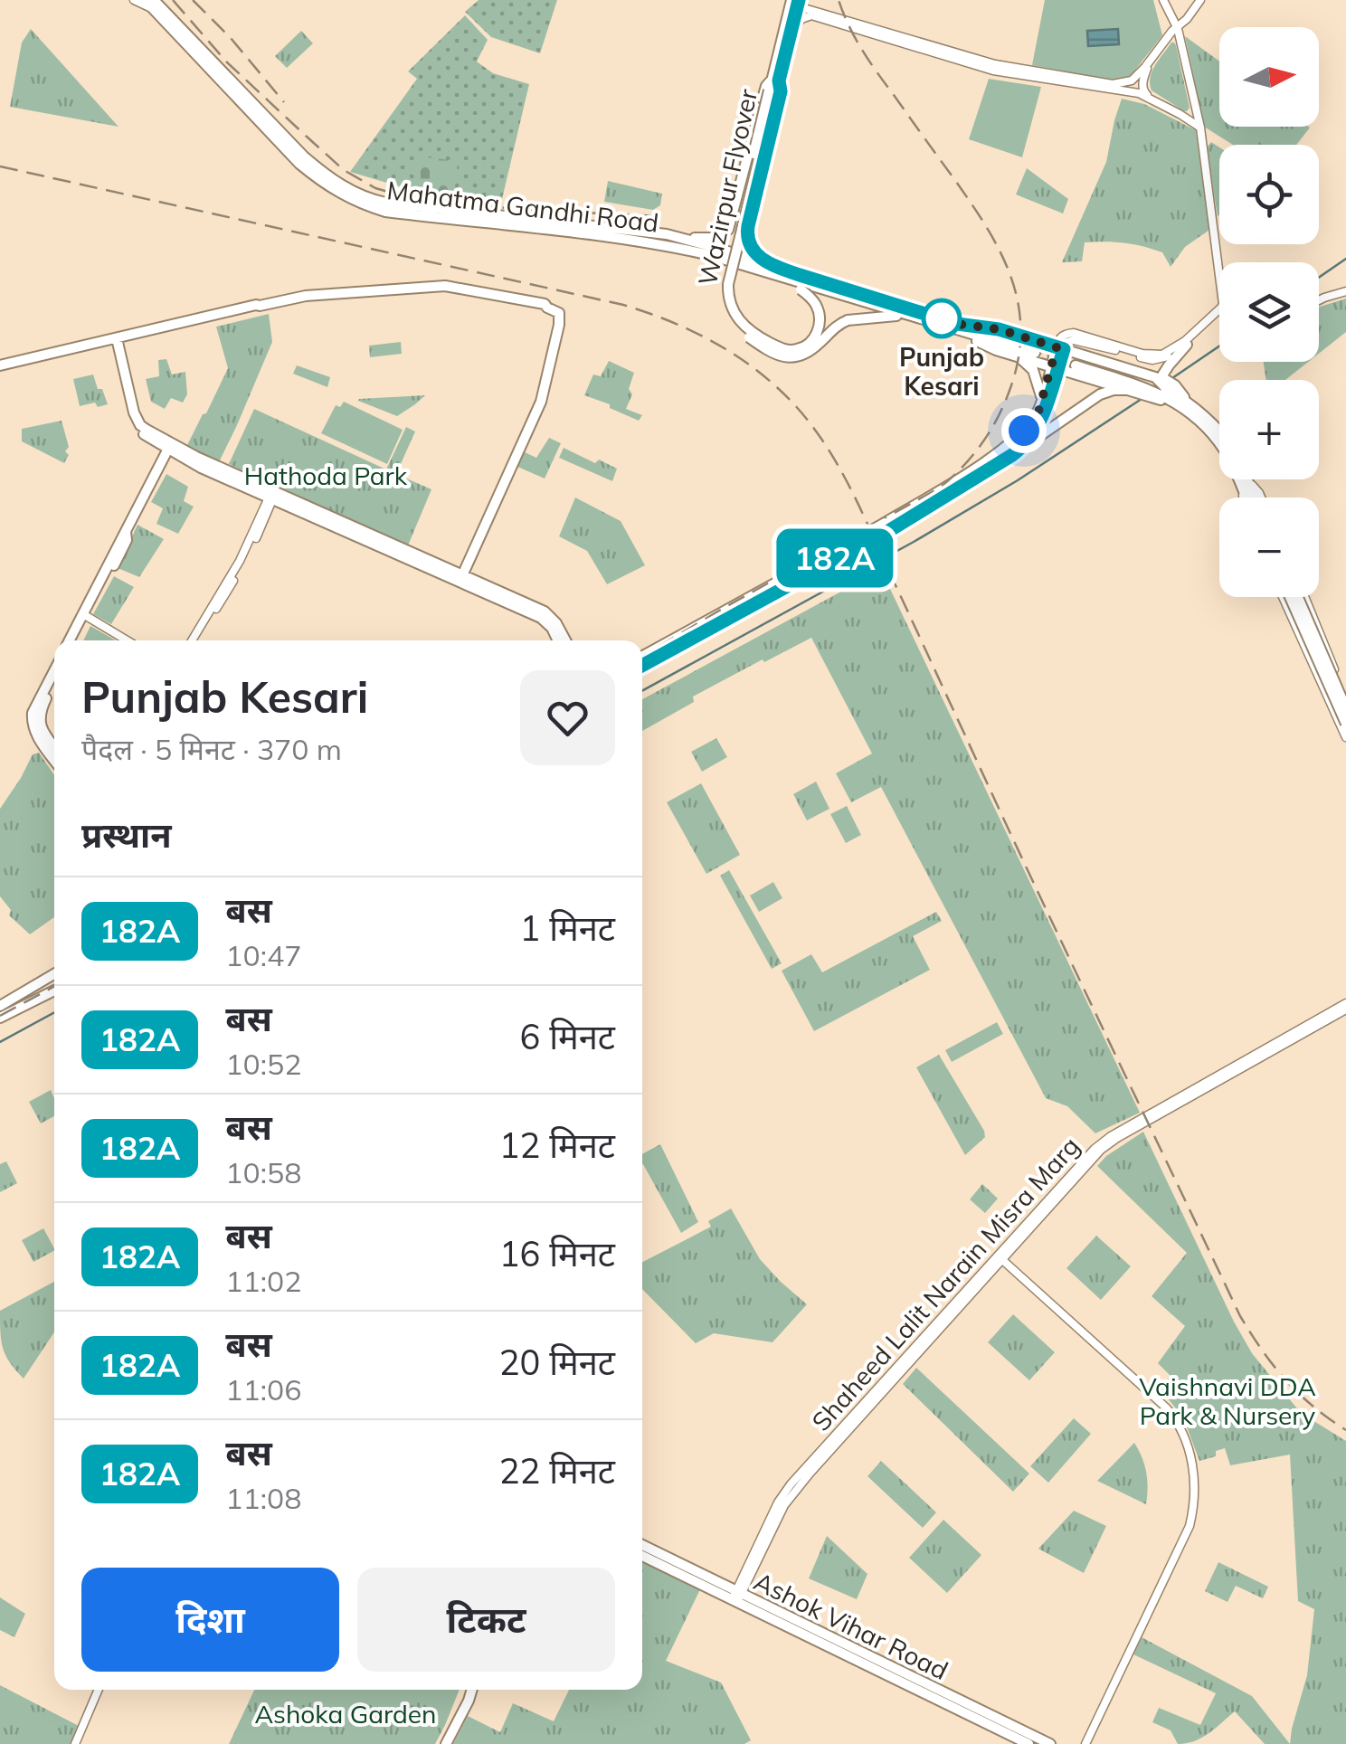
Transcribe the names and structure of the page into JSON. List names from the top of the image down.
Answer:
{
  "streets": {
    "main road": ["Wazirpur Flyover", "Mahatma Gandhi Road", "Ashok Vihar Road"],
    "street": ["Shaheed Lalit Narain Misra Marg"]
  },
  "crossings": [
    ["Wazirpur Flyover", "Mahatma Gandhi Road"],
    ["Shaheed Lalit Narain Misra Marg", "Ashok Vihar Road"]
  ],
  "parks": ["Hathoda Park", "Vaishnavi DDA Park & Nursery", "Ashoka Garden"],
  "places": ["Punjab Kesari"],
  "lines": ["bus line 182A"],
  "north": "right",
  "page": {
    "on_map": "182A",
    "map_buttons": ["+", "−"],
    "heading": [
      ["Punjab Kesari", "पैदल · 5 मिनट · 370 m"],
      "प्रस्थान"
    ],
    "list": [
      {
        "mark": "182A",
        "name": "बस",
        "note": "10:47",
        "value": "1 मिनट"
      },
      {
        "mark": "182A",
        "name": "बस",
        "note": "10:52",
        "value": "6 मिनट"
      },
      {
        "mark": "182A",
        "name": "बस",
        "note": "10:58",
        "value": "12 मिनट"
      },
      {
        "mark": "182A",
        "name": "बस",
        "note": "11:02",
        "value": "16 मिनट"
      },
      {
        "mark": "182A",
        "name": "बस",
        "note": "11:06",
        "value": "20 मिनट"
      },
      {
        "mark": "182A",
        "name": "बस",
        "note": "11:08",
        "value": "22 मिनट"
      }
    ],
    "buttons": ["दिशा", "टिकट"]
  }
}
